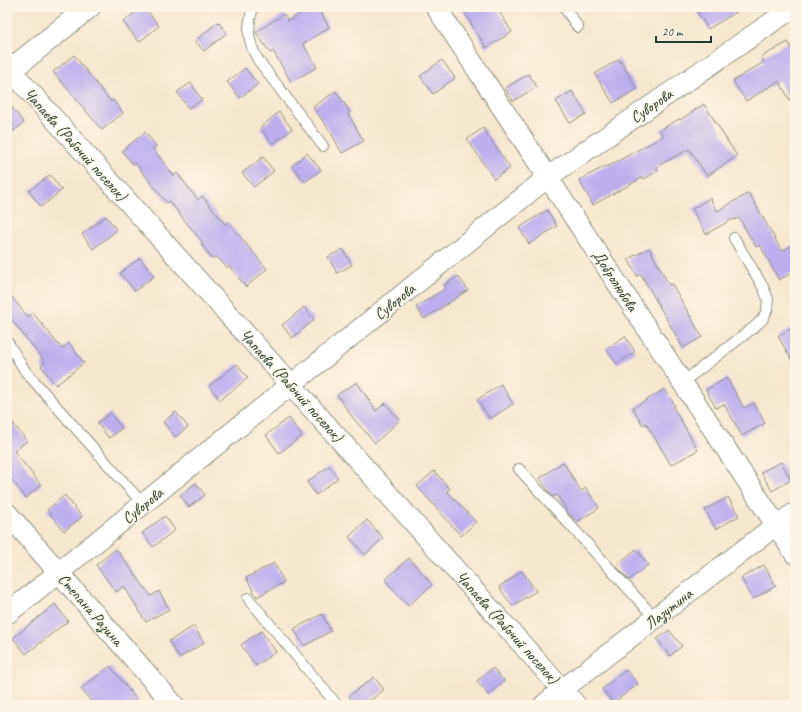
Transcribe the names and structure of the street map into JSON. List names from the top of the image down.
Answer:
{
  "streets": {
    "street": [
      "Суворова",
      "Чапаева (Рабочий поселок)",
      "Добролюбова",
      "Лазутина",
      "Степана Разина"
    ]
  },
  "crossings": [
    ["Суворова", "Чапаева (Рабочий поселок)"],
    ["Суворова", "Добролюбова"],
    ["Суворова", "Степана Разина"],
    ["Чапаева (Рабочий поселок)", "Лазутина"],
    ["Добролюбова", "Лазутина"]
  ],
  "scale_bar": "20 m"
}
